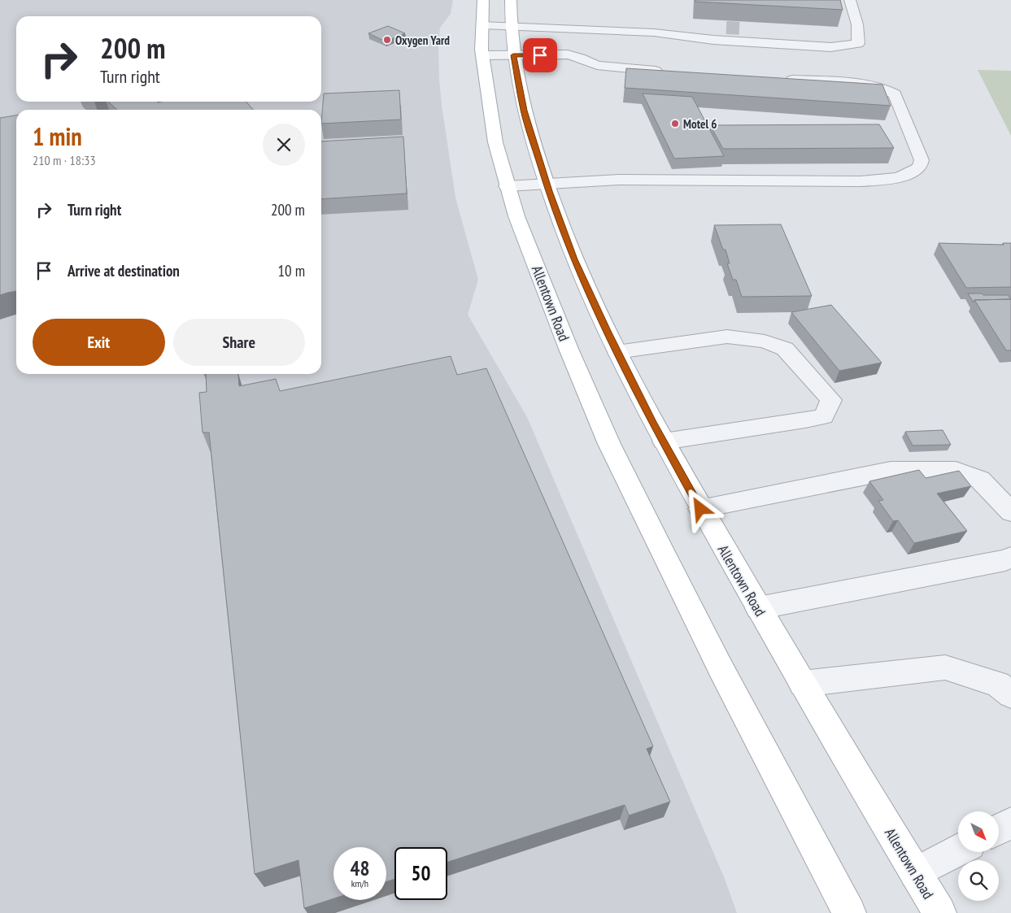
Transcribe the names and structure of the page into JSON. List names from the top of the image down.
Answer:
{
  "streets": {
    "main road": ["Allentown Road"]
  },
  "places": ["Oxygen Yard", "Motel 6"],
  "north": "bottom right",
  "page": {
    "turn": ["200 m", "Turn right"],
    "heading": ["1 min", "210 m · 18:33"],
    "list": [
      {
        "name": "Turn right",
        "value": "200 m"
      },
      {
        "name": "Arrive at destination",
        "value": "10 m"
      }
    ],
    "buttons": ["Exit", "Share"],
    "speed": "48 km/h",
    "limit": "50"
  }
}
